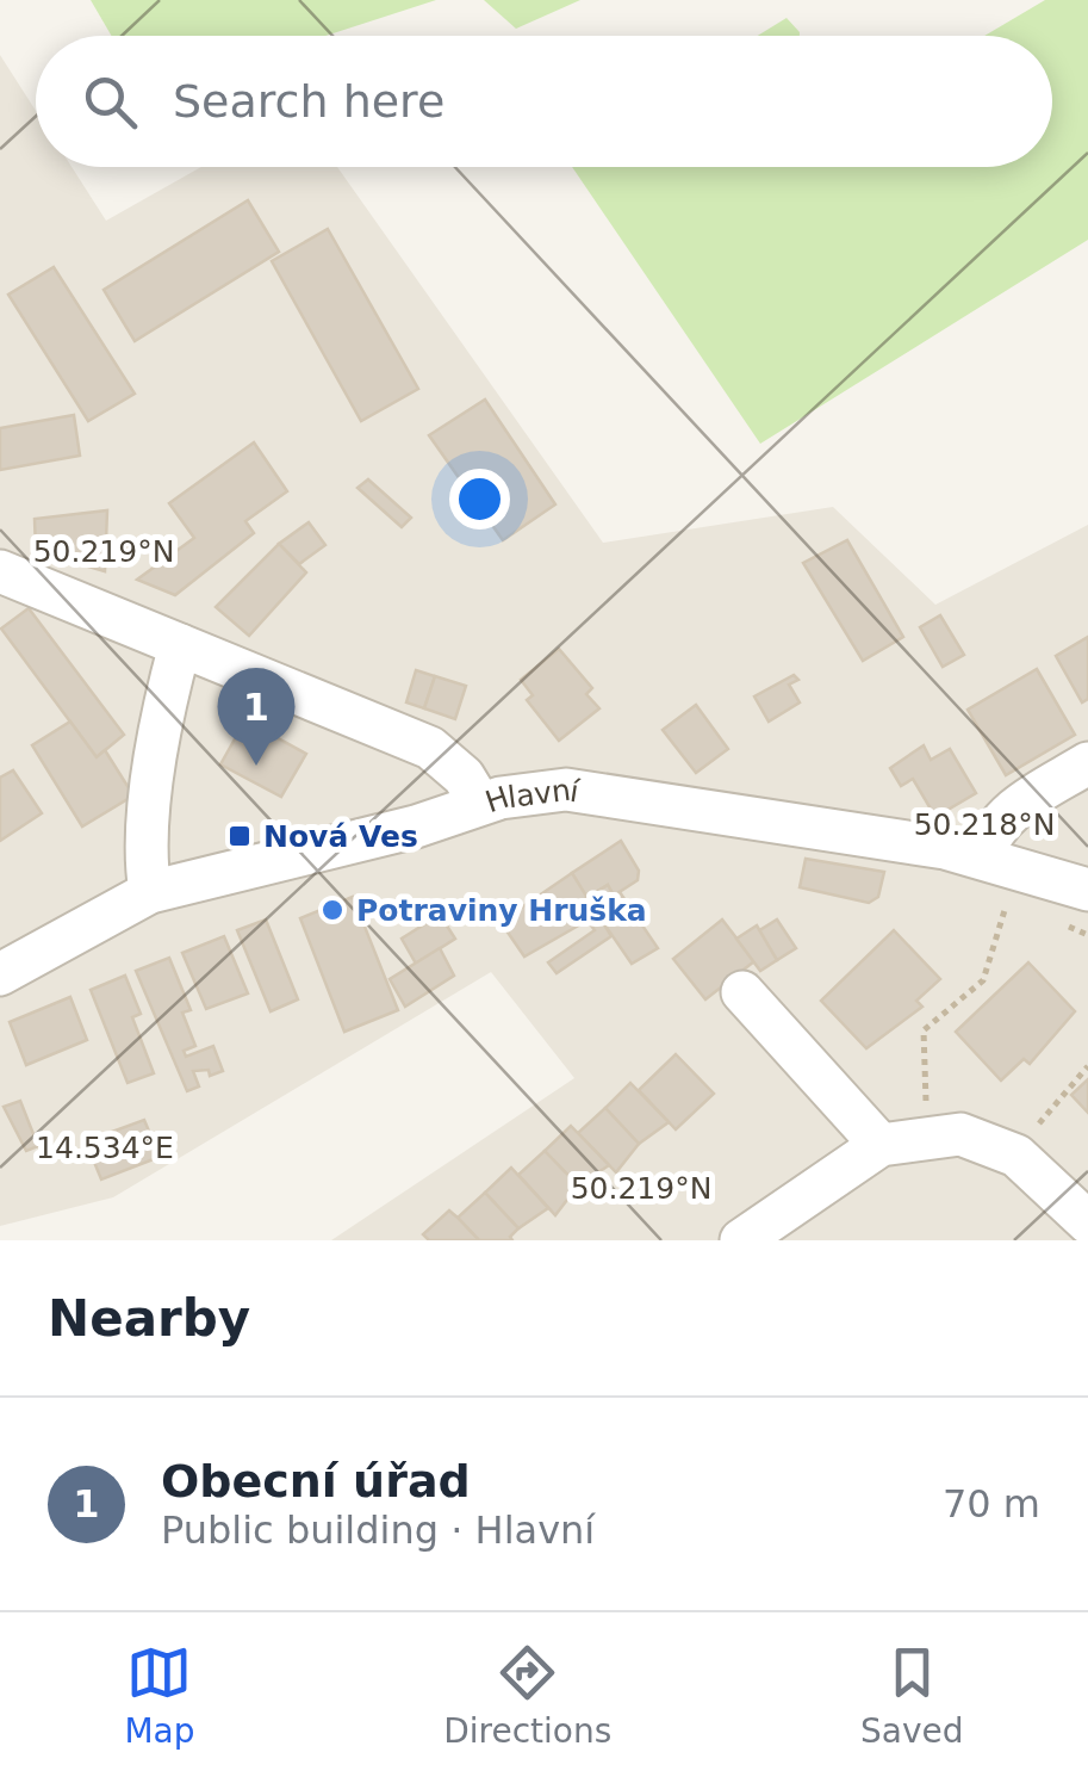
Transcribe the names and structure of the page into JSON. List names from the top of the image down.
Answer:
{
  "streets": {
    "street": ["Hlavní"]
  },
  "places": {
    "transit": ["Nová Ves"],
    "other": ["Potraviny Hruška"]
  },
  "page": {
    "search": "Search here",
    "pins": "1",
    "heading": "Nearby",
    "list": [
      {
        "mark": "1",
        "name": "Obecní úřad",
        "note": "Public building · Hlavní",
        "value": "70 m"
      }
    ],
    "nav": ["Map", "Directions", "Saved"]
  },
  "coordinates": ["50.219°N", "50.218°N", "14.534°E"]
}
